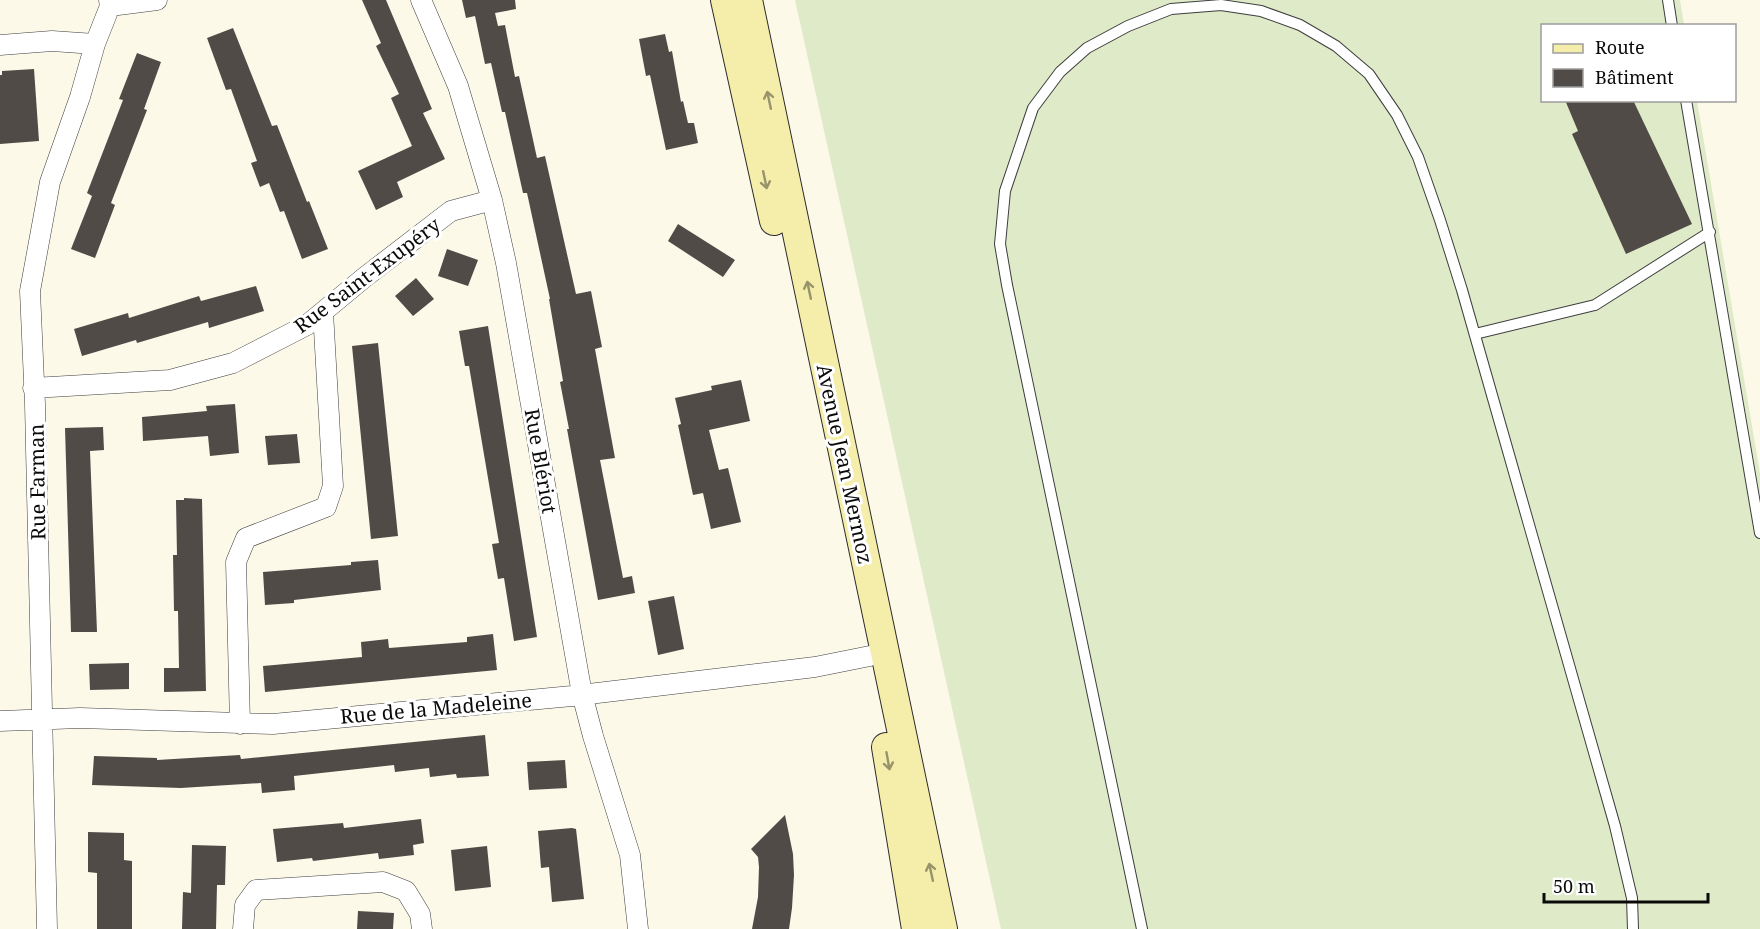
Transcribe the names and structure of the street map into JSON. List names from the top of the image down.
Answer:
{
  "streets": {
    "main road": ["Avenue Jean Mermoz"],
    "street": [
      "Rue Saint-Exupéry",
      "Rue Blériot",
      "Rue Farman",
      "Rue de la Madeleine"
    ]
  },
  "crossings": [
    ["Rue Saint-Exupéry", "Rue Blériot"],
    ["Rue Saint-Exupéry", "Rue Farman"],
    ["Rue Blériot", "Rue de la Madeleine"],
    ["Avenue Jean Mermoz", "Rue de la Madeleine"],
    ["Rue Farman", "Rue de la Madeleine"]
  ],
  "legend": ["Route", "Bâtiment"],
  "scale_bar": "50 m"
}
